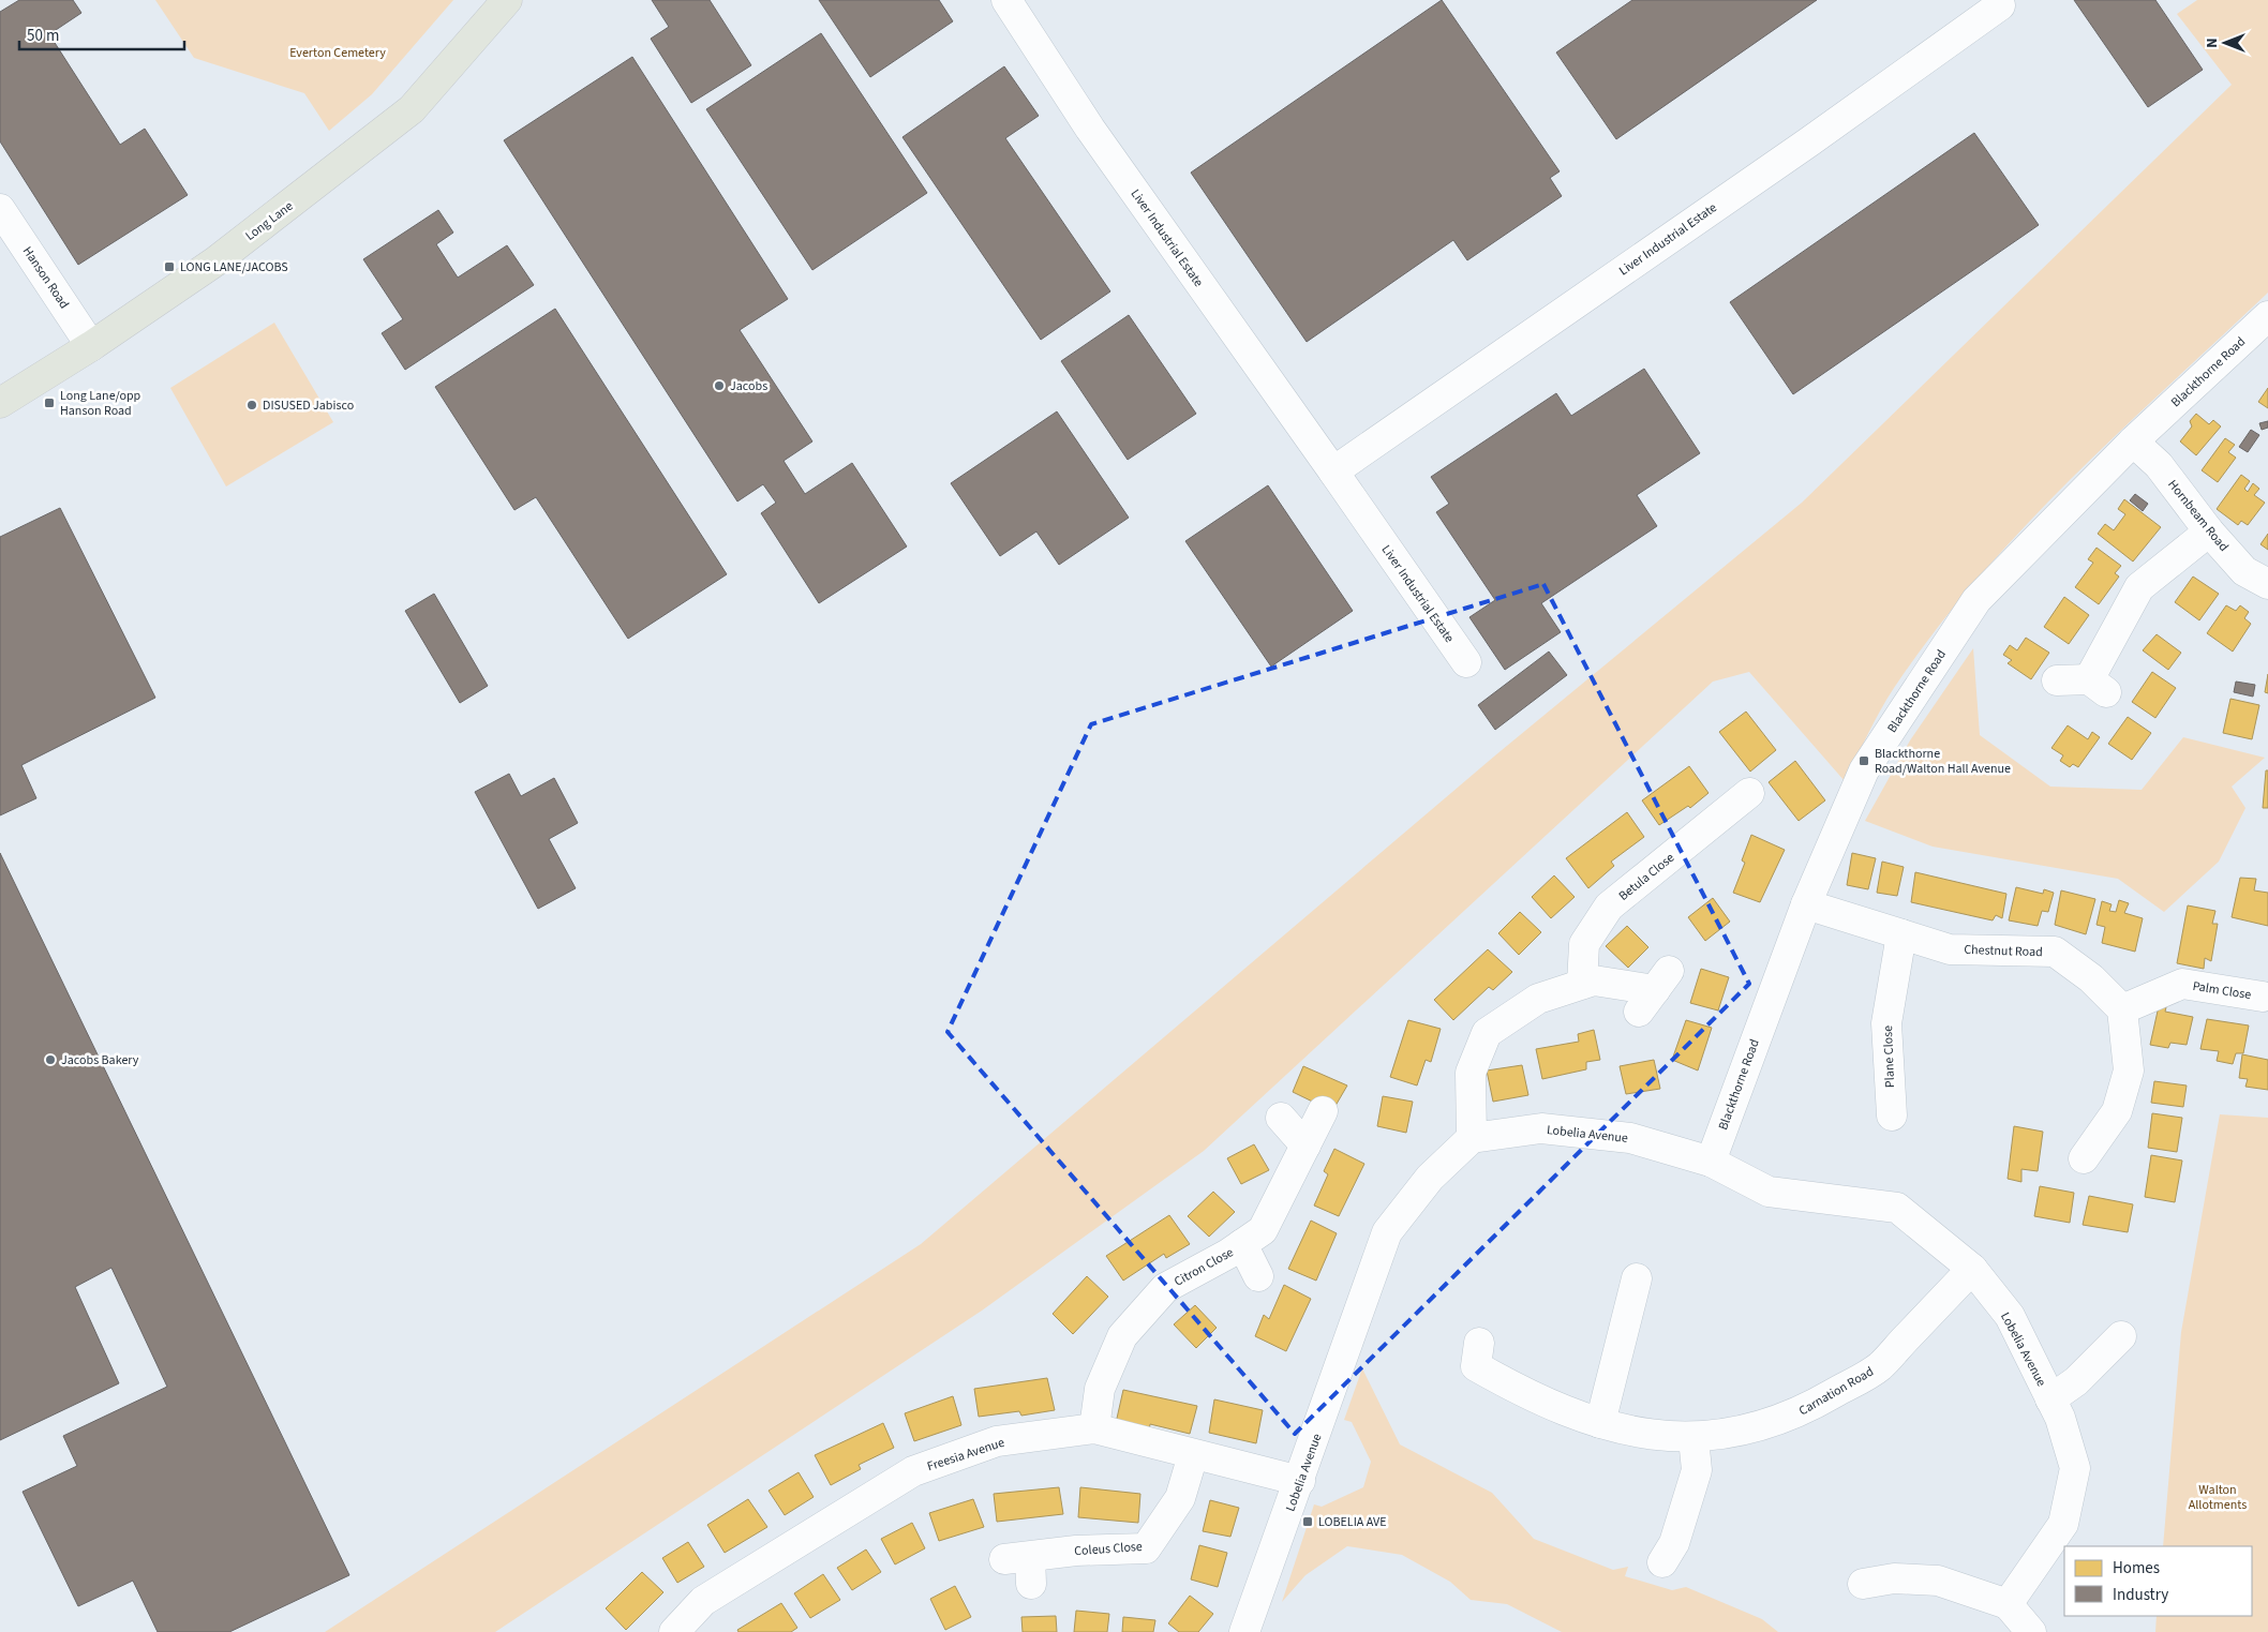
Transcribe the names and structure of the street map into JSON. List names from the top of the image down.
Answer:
{
  "streets": {
    "main road": ["Long Lane"],
    "street": [
      "Liver Industrial Estate",
      "Hanson Road",
      "Blackthorne Road",
      "Hornbeam Road",
      "Betula Close",
      "Chestnut Road",
      "Palm Close",
      "Plane Close",
      "Lobelia Avenue",
      "Citron Close",
      "Carnation Road",
      "Freesia Avenue",
      "Coleus Close"
    ]
  },
  "crossings": [
    ["Long Lane", "Hanson Road"],
    ["Blackthorne Road", "Hornbeam Road"],
    ["Blackthorne Road", "Chestnut Road"],
    ["Blackthorne Road", "Lobelia Avenue"],
    ["Chestnut Road", "Palm Close"],
    ["Chestnut Road", "Plane Close"],
    ["Lobelia Avenue", "Carnation Road"],
    ["Lobelia Avenue", "Freesia Avenue"],
    ["Citron Close", "Freesia Avenue"],
    ["Freesia Avenue", "Coleus Close"]
  ],
  "parks": ["Everton Cemetery", "Walton Allotments"],
  "places": {
    "transit": [
      "LONG LANE/JACOBS",
      "Long Lane/opp Hanson Road",
      "Blackthorne Road/Walton Hall Avenue",
      "LOBELIA AVE"
    ],
    "other": ["Jacobs", "DISUSED Jabisco", "Jacobs Bakery"]
  },
  "legend": ["Homes", "Industry"],
  "scale_bar": "50 m",
  "north": "left"
}
